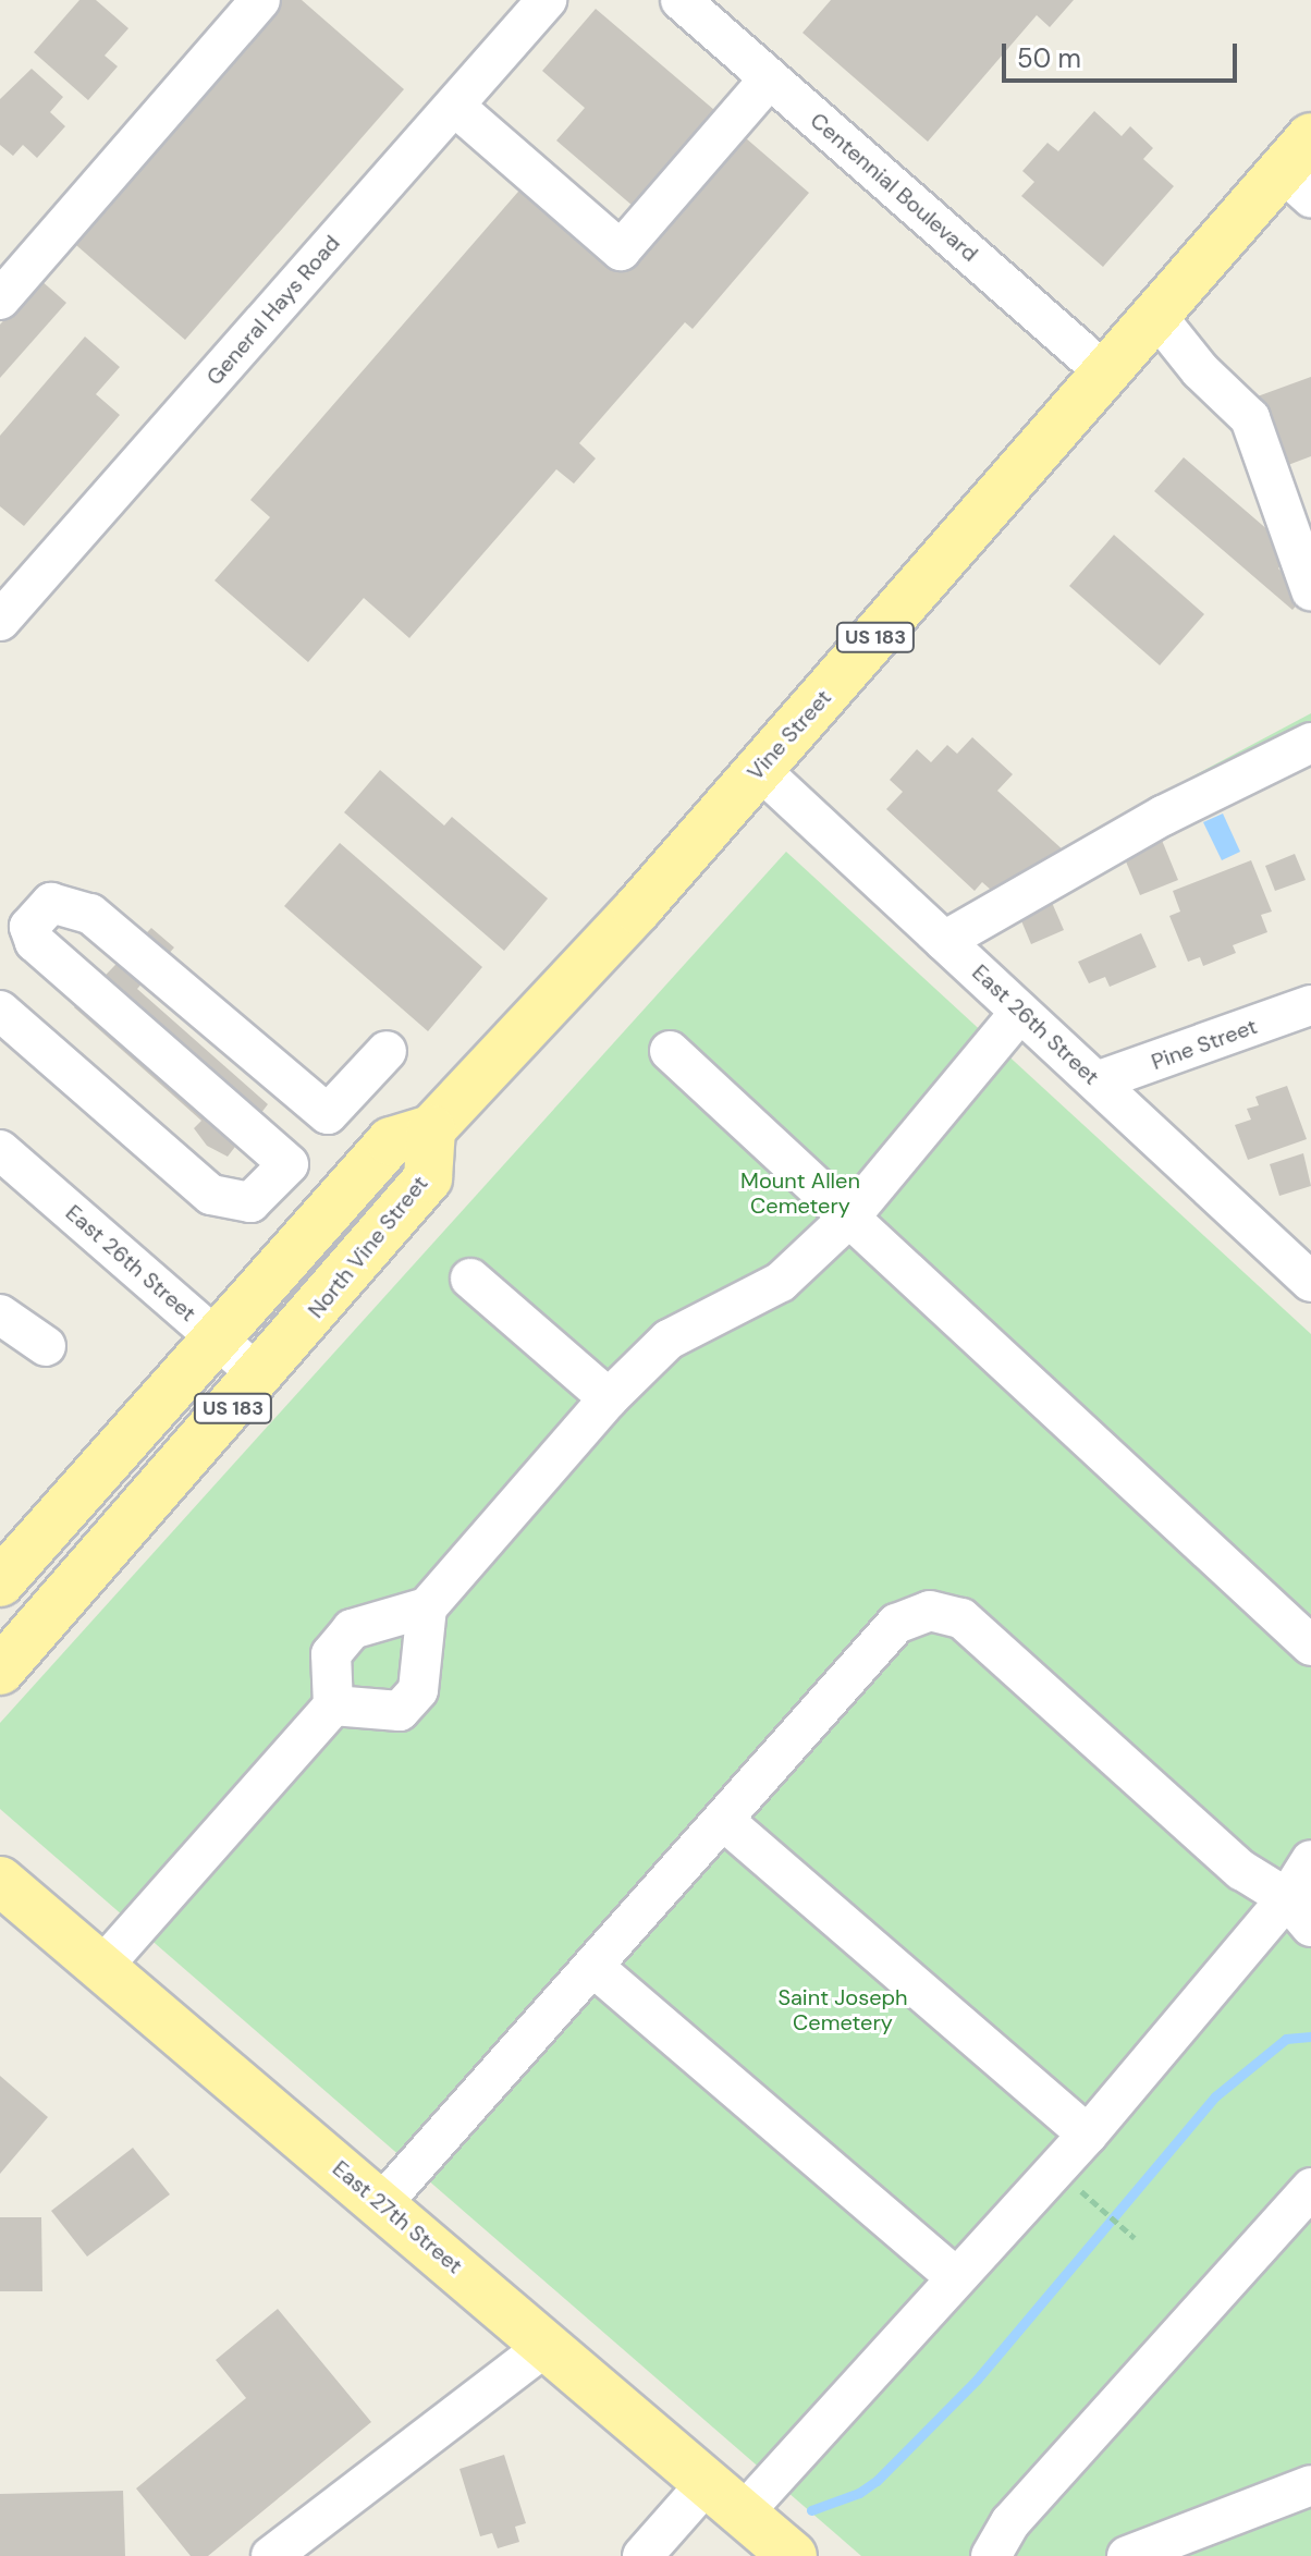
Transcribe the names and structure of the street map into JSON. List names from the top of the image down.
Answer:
{
  "streets": {
    "main road": [
      "US 183",
      "Vine Street",
      "North Vine Street",
      "East 27th Street"
    ],
    "street": [
      "Centennial Boulevard",
      "General Hays Road",
      "East 26th Street",
      "Pine Street"
    ]
  },
  "crossings": [
    ["Centennial Boulevard", "Vine Street"],
    ["US 183", "Vine Street"],
    ["US 183", "East 26th Street"],
    ["US 183", "North Vine Street"],
    ["Vine Street", "East 26th Street"],
    ["Vine Street", "North Vine Street"],
    ["East 26th Street", "Pine Street"],
    ["East 26th Street", "North Vine Street"]
  ],
  "parks": ["Mount Allen Cemetery", "Saint Joseph Cemetery"],
  "scale_bar": "50 m"
}
